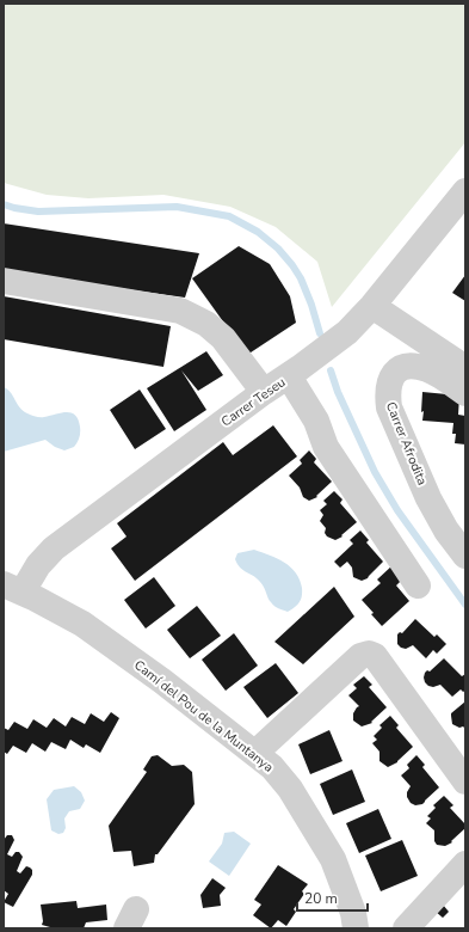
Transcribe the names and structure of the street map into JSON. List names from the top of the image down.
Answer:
{
  "streets": {
    "street": ["Carrer Teseu", "Carrer Afrodita", "Camí del Pou de la Muntanya"]
  },
  "crossings": [
    ["Carrer Teseu", "Camí del Pou de la Muntanya"]
  ],
  "scale_bar": "20 m"
}
